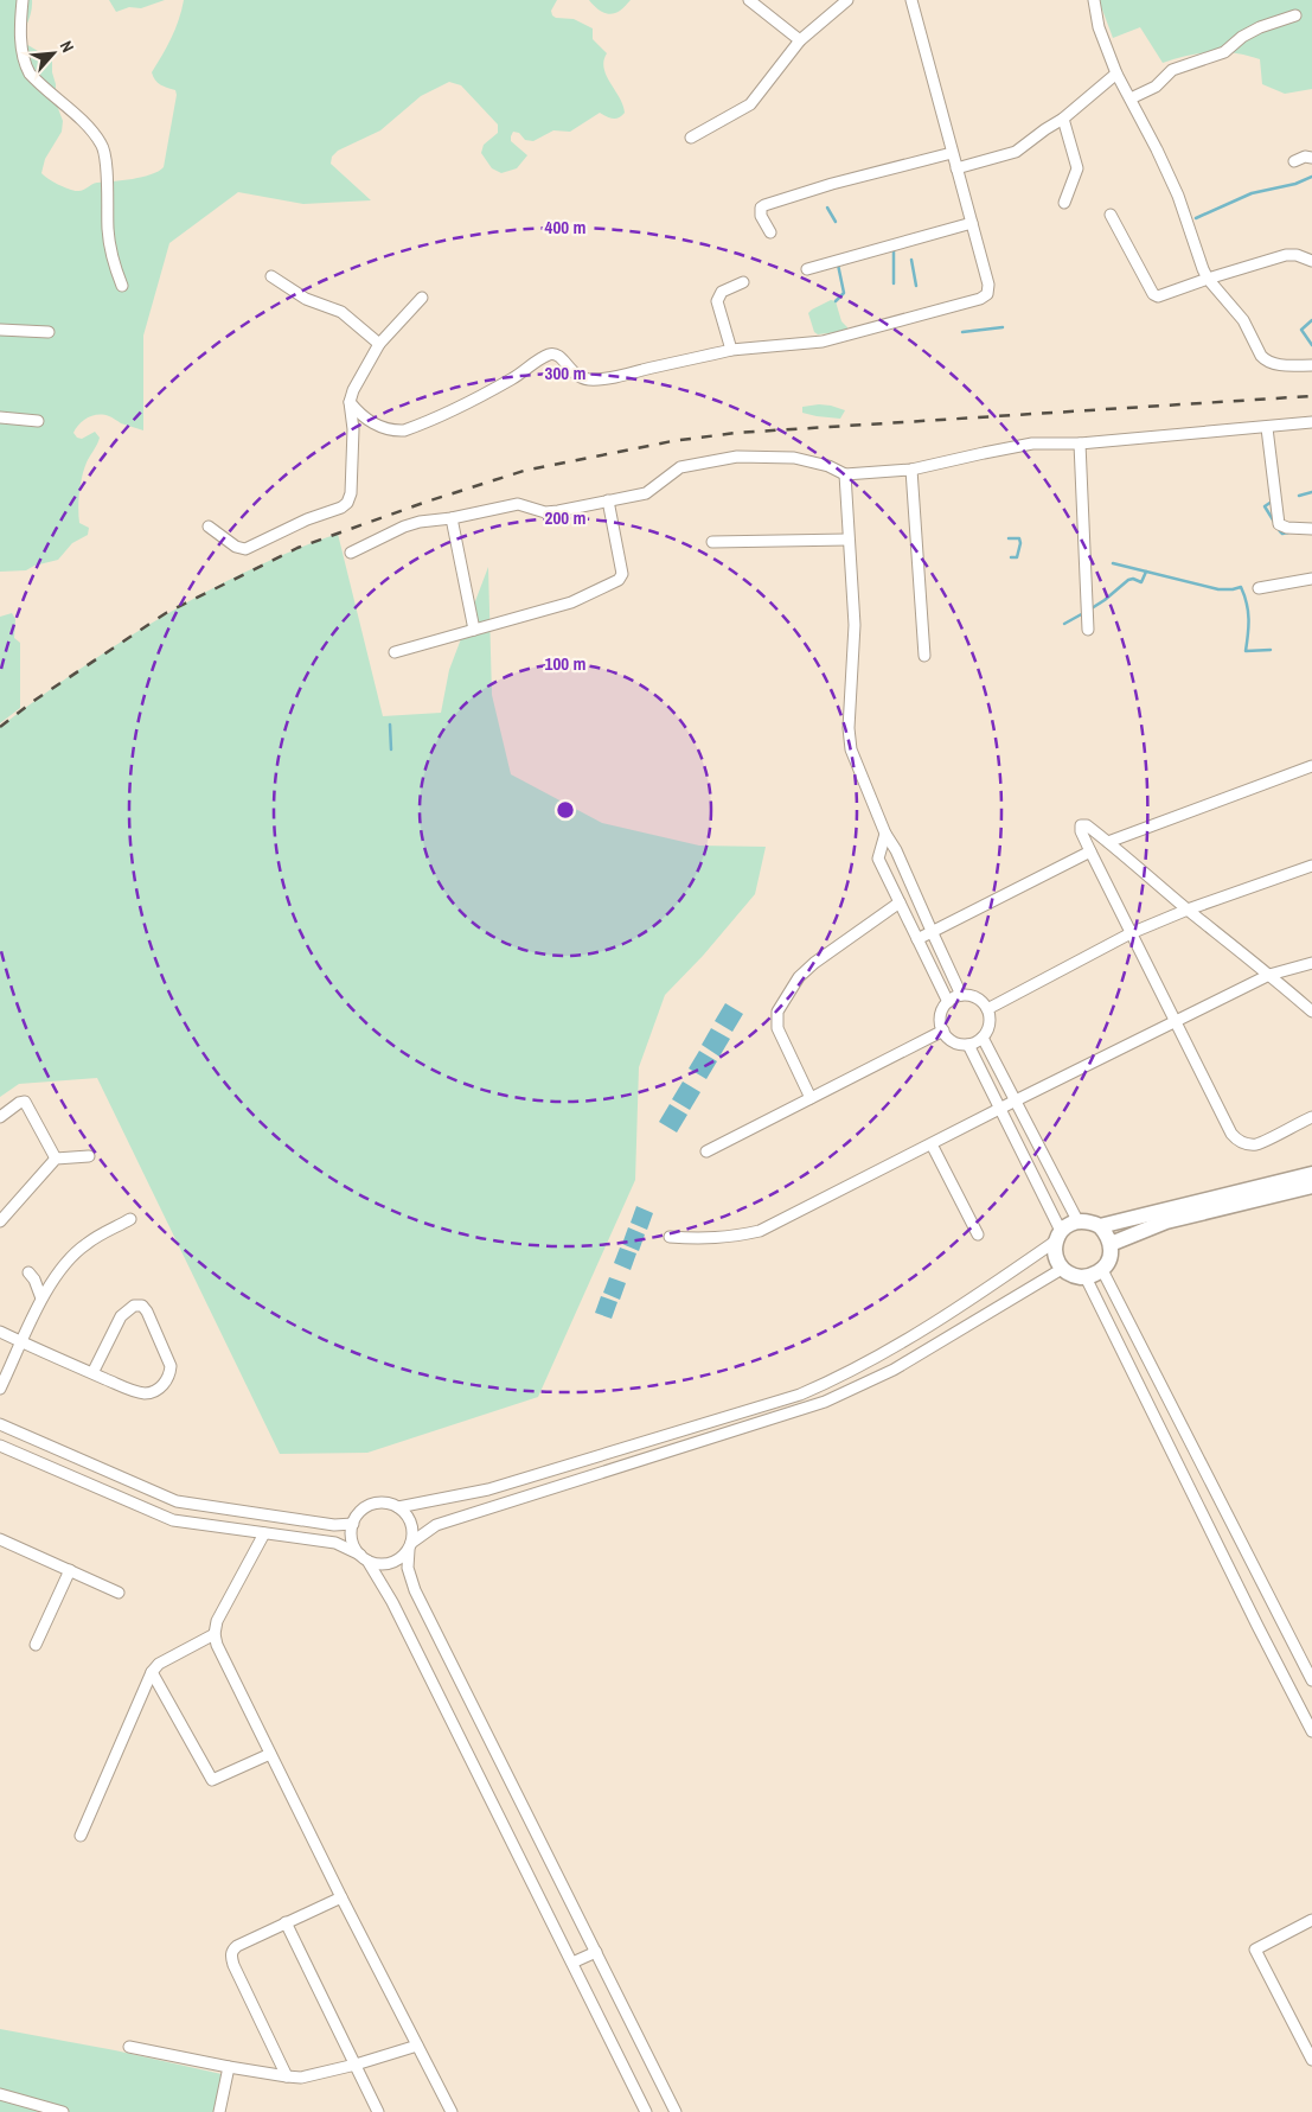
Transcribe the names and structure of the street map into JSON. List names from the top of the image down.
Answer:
{
  "north": "top right",
  "rings": [
    "400 m",
    "300 m",
    "200 m",
    "100 m"
  ]
}
